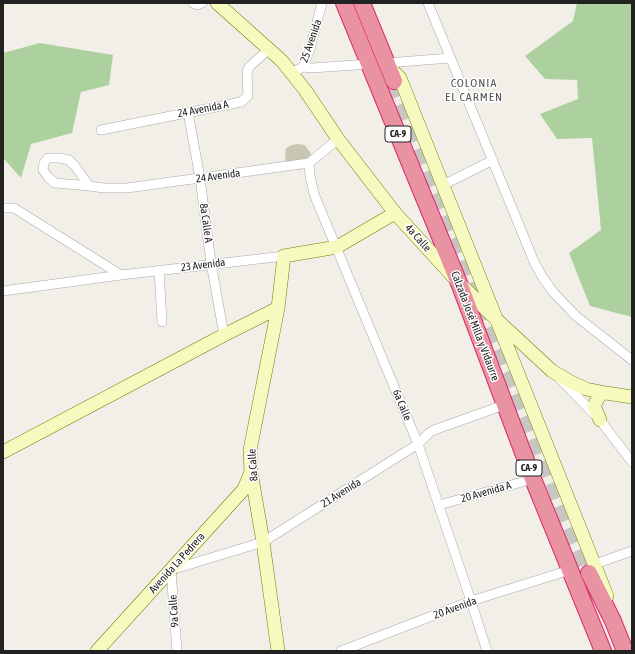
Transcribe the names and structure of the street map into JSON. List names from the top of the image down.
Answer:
{
  "streets": {
    "highway": ["CA-9", "Calzada José Milla y Vidaurre"],
    "street": [
      "25 Avenida",
      "24 Avenida A",
      "24 Avenida",
      "8a Calle A",
      "4a Calle",
      "23 Avenida",
      "6a Calle",
      "8a Calle",
      "20 Avenida A",
      "21 Avenida",
      "Avenida La Pedrera",
      "20 Avenida",
      "9a Calle"
    ]
  },
  "crossings": [
    ["25 Avenida", "4a Calle"],
    ["24 Avenida A", "8a Calle A"],
    ["24 Avenida A", "4a Calle"],
    ["24 Avenida", "8a Calle A"],
    ["24 Avenida", "6a Calle"],
    ["8a Calle A", "23 Avenida"],
    ["4a Calle", "23 Avenida"],
    ["4a Calle", "Calzada José Milla y Vidaurre"],
    ["23 Avenida", "6a Calle"],
    ["23 Avenida", "8a Calle"],
    ["Calzada José Milla y Vidaurre", "20 Avenida A"],
    ["Calzada José Milla y Vidaurre", "21 Avenida"],
    ["Calzada José Milla y Vidaurre", "20 Avenida"],
    ["6a Calle", "20 Avenida A"],
    ["6a Calle", "21 Avenida"],
    ["6a Calle", "20 Avenida"],
    ["8a Calle", "21 Avenida"],
    ["8a Calle", "Avenida La Pedrera"],
    ["21 Avenida", "Avenida La Pedrera"],
    ["21 Avenida", "9a Calle"],
    ["Avenida La Pedrera", "9a Calle"]
  ],
  "districts": ["COLONIA EL CARMEN"]
}
